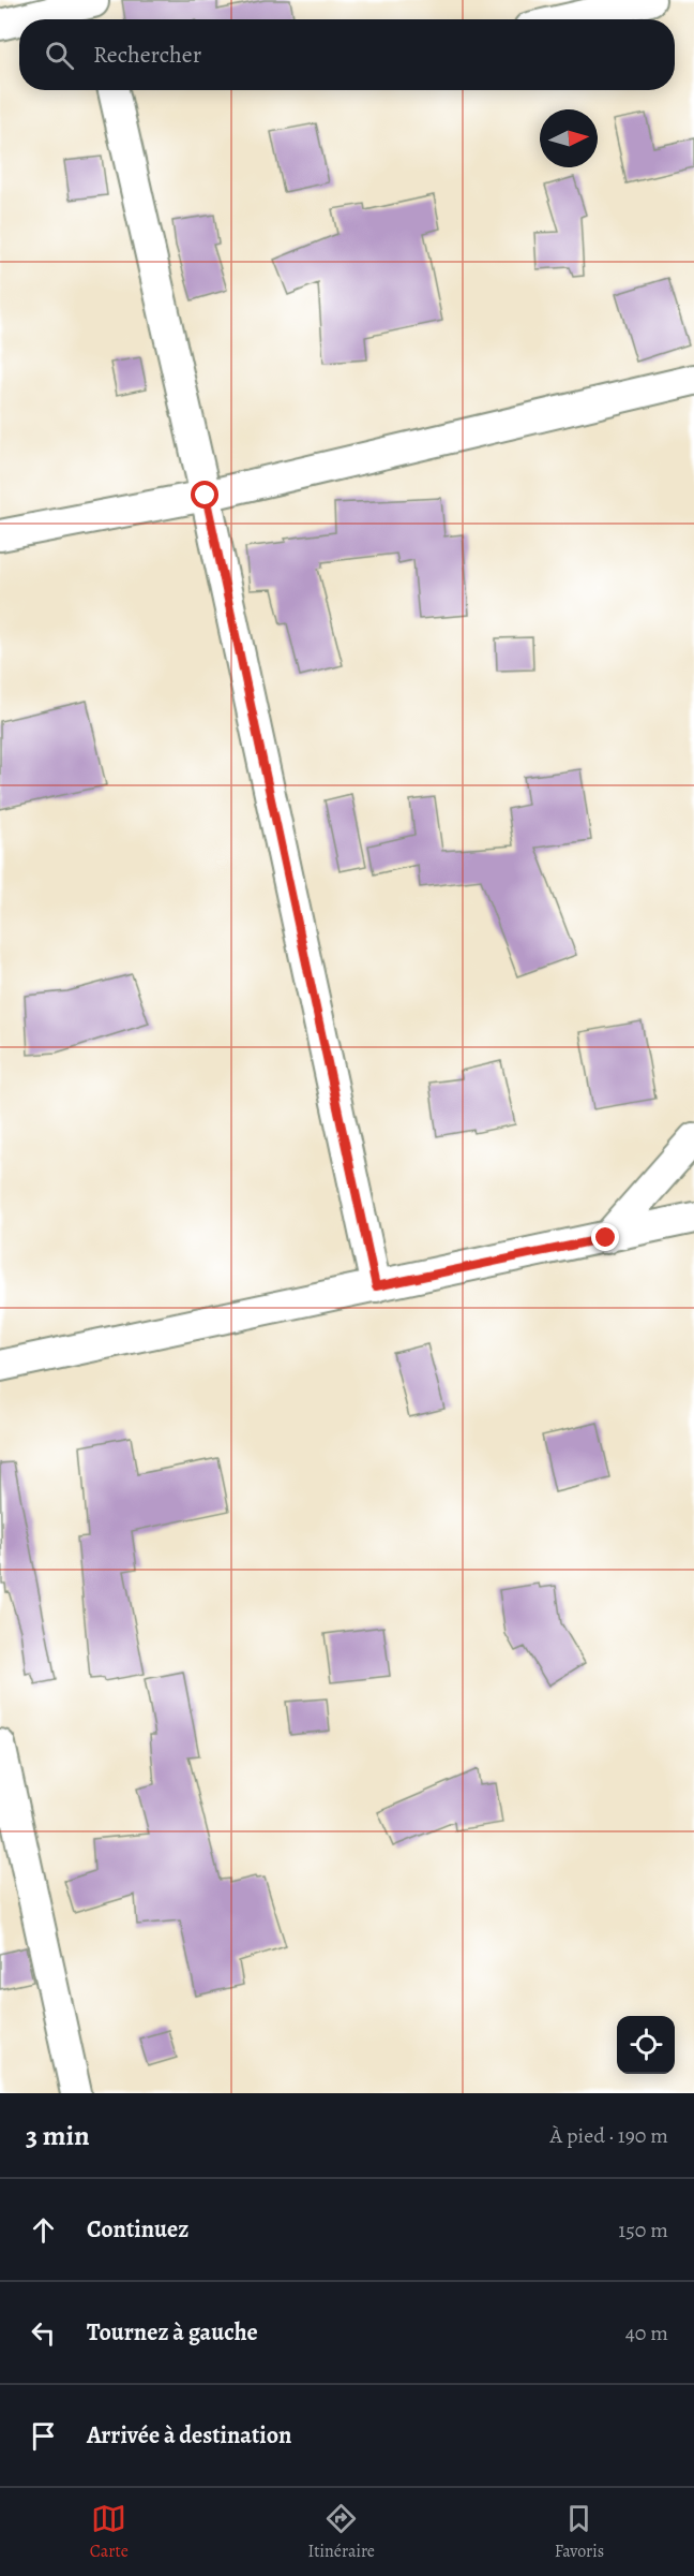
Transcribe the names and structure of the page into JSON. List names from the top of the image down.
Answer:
{
  "north": "right",
  "page": {
    "search": "Rechercher",
    "heading": ["3 min", "À pied · 190 m"],
    "list": [
      ["Continuez", "150 m"],
      ["Tournez à gauche", "40 m"],
      "Arrivée à destination"
    ],
    "nav": ["Carte", "Itinéraire", "Favoris"]
  }
}
